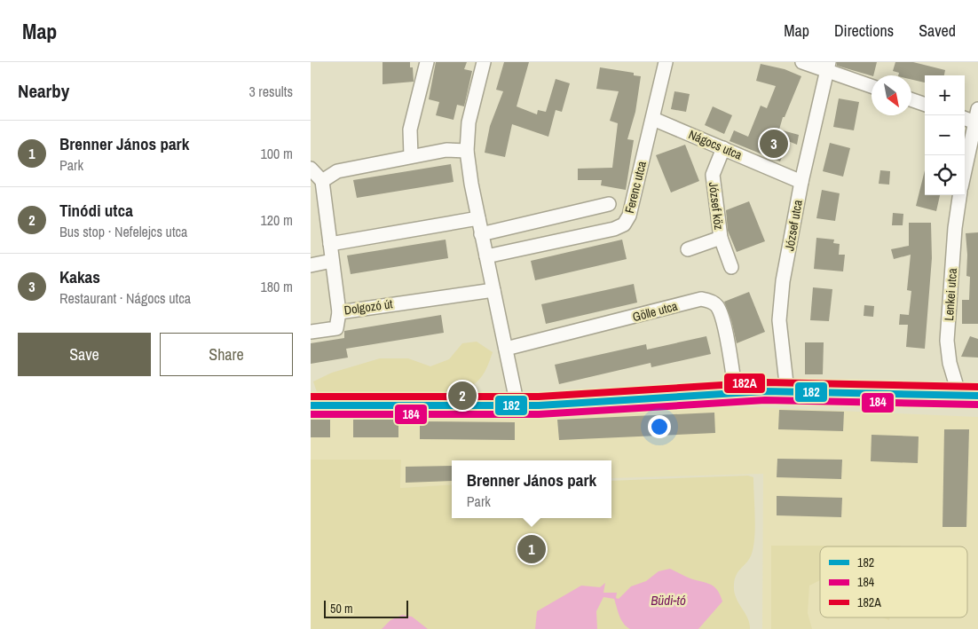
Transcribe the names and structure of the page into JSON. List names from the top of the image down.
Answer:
{
  "streets": {
    "street": [
      "Nágocs utca",
      "Ferenc utca",
      "József köz",
      "József utca",
      "Lenkei utca",
      "Dolgozó út",
      "Gölle utca"
    ]
  },
  "crossings": [
    ["Nágocs utca", "Ferenc utca"],
    ["Nágocs utca", "József köz"],
    ["Nágocs utca", "József utca"]
  ],
  "water": ["Büdi-tó"],
  "lines": ["transit line 182A", "transit line 182", "transit line 184"],
  "legend": ["182", "184", "182A"],
  "scale_bar": "50 m",
  "north": "bottom right",
  "page": {
    "header": "Map",
    "nav": ["Map", "Directions", "Saved"],
    "heading": ["Nearby", "3 results"],
    "map_buttons": ["+", "−"],
    "list": [
      {
        "mark": "1",
        "name": "Brenner János park",
        "note": "Park",
        "value": "100 m"
      },
      {
        "mark": "2",
        "name": "Tinódi utca",
        "note": "Bus stop · Nefelejcs utca",
        "value": "120 m"
      },
      {
        "mark": "3",
        "name": "Kakas",
        "note": "Restaurant · Nágocs utca",
        "value": "180 m"
      }
    ],
    "pins": ["3", "2", "1"],
    "buttons": ["Save", "Share"],
    "popup": ["Brenner János park", "Park"],
    "scale": "50 m"
  }
}
